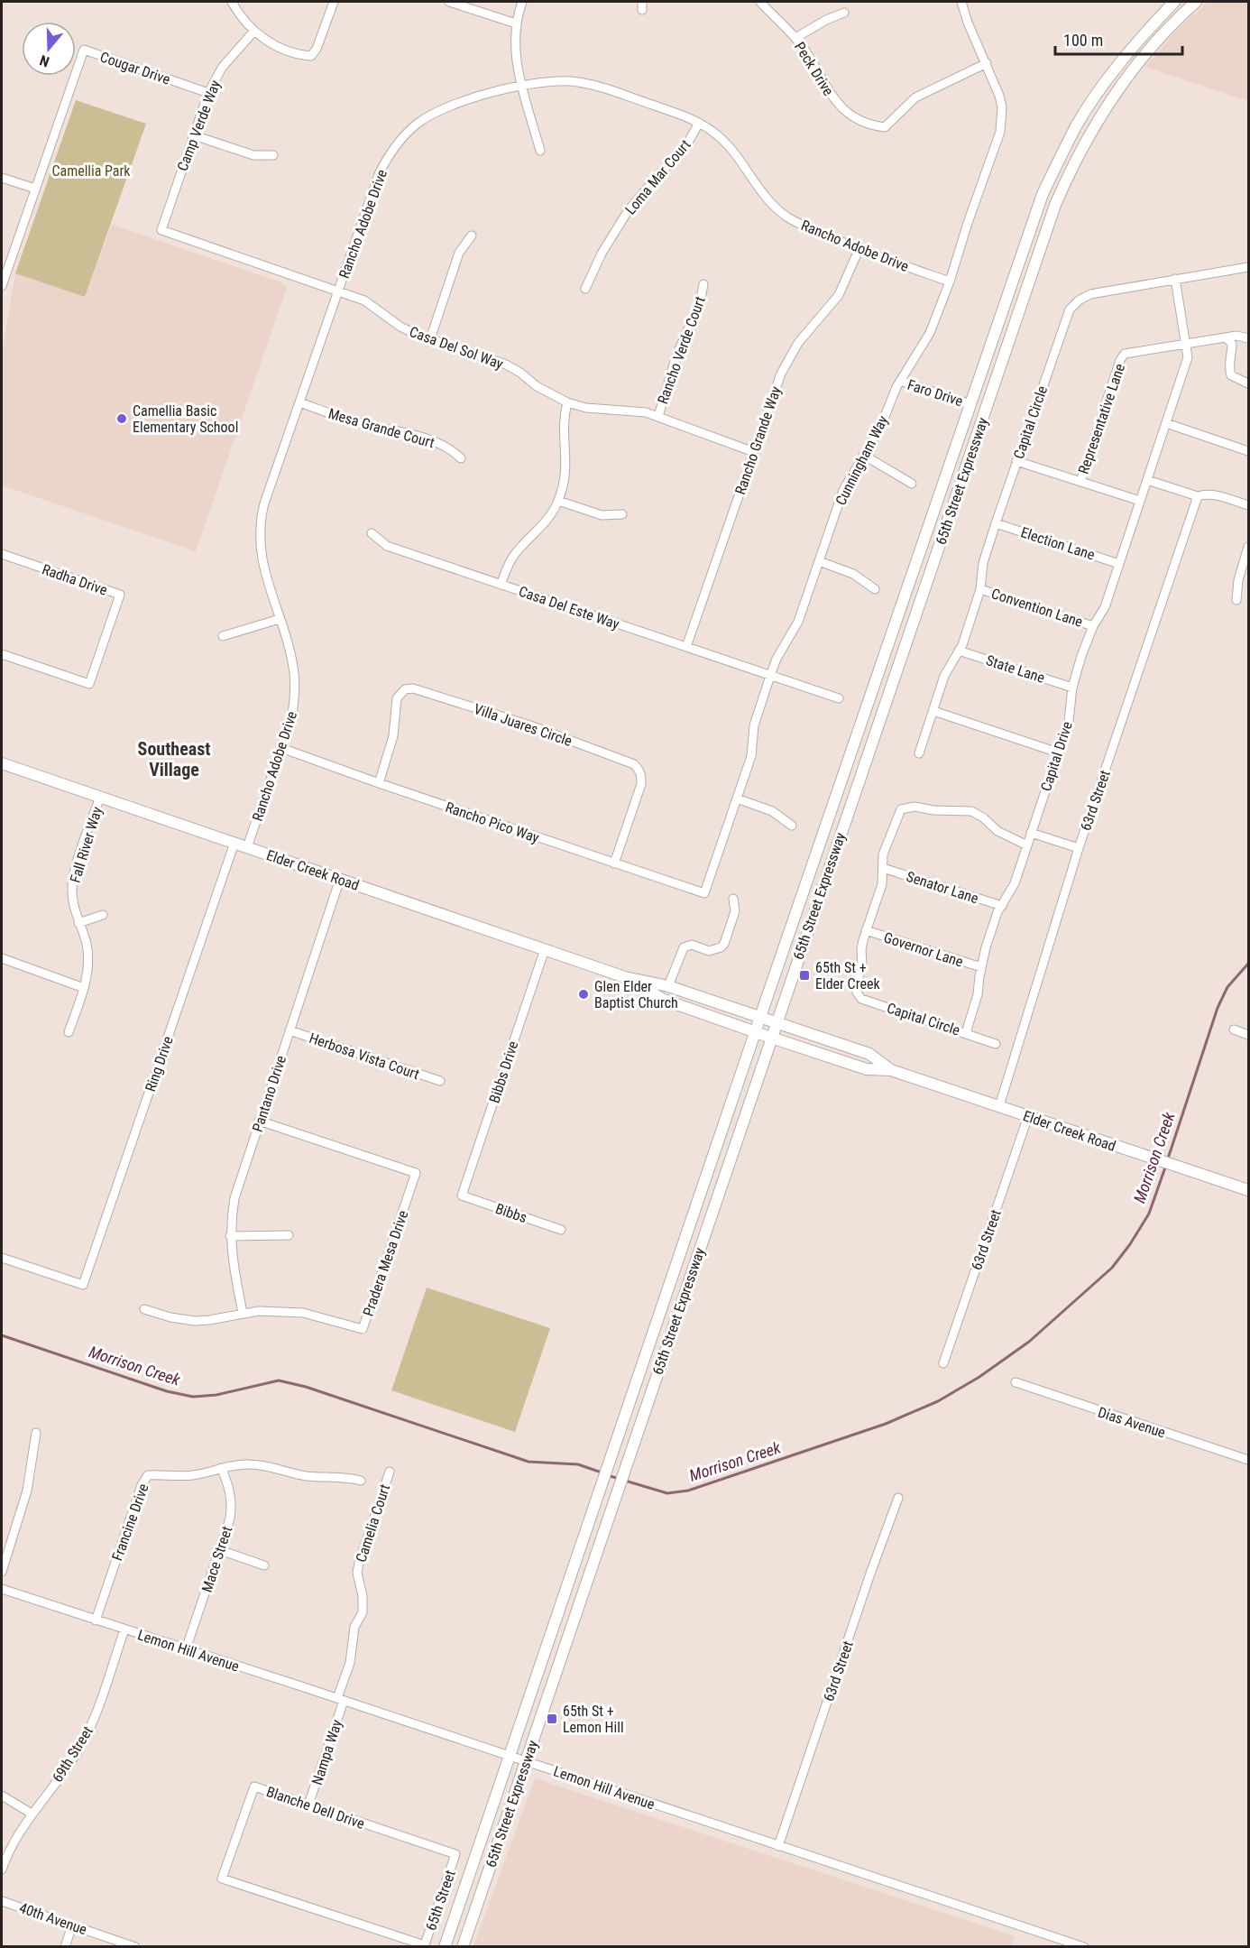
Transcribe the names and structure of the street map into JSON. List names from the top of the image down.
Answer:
{
  "streets": {
    "main road": ["65th Street Expressway", "Elder Creek Road"],
    "street": [
      "Cougar Drive",
      "Peck Drive",
      "Camp Verde Way",
      "Loma Mar Court",
      "Rancho Adobe Drive",
      "Casa Del Sol Way",
      "Rancho Verde Court",
      "Faro Drive",
      "Representative Lane",
      "Capital Circle",
      "Mesa Grande Court",
      "Rancho Grande Way",
      "Cunningham Way",
      "Election Lane",
      "Radha Drive",
      "Casa Del Este Way",
      "Convention Lane",
      "State Lane",
      "Villa Juares Circle",
      "Capital Drive",
      "63rd Street",
      "Rancho Pico Way",
      "Fall River Way",
      "Senator Lane",
      "Governor Lane",
      "Herbosa Vista Court",
      "Ring Drive",
      "Bibbs Drive",
      "Pantano Drive",
      "Bibbs",
      "Pradera Mesa Drive",
      "Dias Avenue",
      "Francine Drive",
      "Camelia Court",
      "Mace Street",
      "Lemon Hill Avenue",
      "Nampa Way",
      "69th Street",
      "Blanche Dell Drive",
      "65th Street",
      "40th Avenue"
    ]
  },
  "crossings": [
    ["Cougar Drive", "Camp Verde Way"],
    ["Peck Drive", "Cunningham Way"],
    ["Camp Verde Way", "Casa Del Sol Way"],
    ["Loma Mar Court", "Rancho Adobe Drive"],
    ["Rancho Adobe Drive", "Casa Del Sol Way"],
    ["Rancho Adobe Drive", "Mesa Grande Court"],
    ["Rancho Adobe Drive", "Rancho Grande Way"],
    ["Rancho Adobe Drive", "Cunningham Way"],
    ["Rancho Adobe Drive", "Rancho Pico Way"],
    ["Rancho Adobe Drive", "Elder Creek Road"],
    ["Casa Del Sol Way", "Rancho Verde Court"],
    ["Casa Del Sol Way", "Rancho Grande Way"],
    ["Faro Drive", "Cunningham Way"],
    ["Faro Drive", "65th Street Expressway"],
    ["Representative Lane", "Capital Drive"],
    ["Capital Circle", "Election Lane"],
    ["Capital Circle", "Convention Lane"],
    ["Capital Circle", "State Lane"],
    ["Capital Circle", "Capital Drive"],
    ["Capital Circle", "Senator Lane"],
    ["Capital Circle", "Governor Lane"],
    ["Rancho Grande Way", "Casa Del Este Way"],
    ["Cunningham Way", "Casa Del Este Way"],
    ["Cunningham Way", "Rancho Pico Way"],
    ["65th Street Expressway", "Elder Creek Road"],
    ["65th Street Expressway", "Lemon Hill Avenue"],
    ["Election Lane", "Capital Drive"],
    ["Convention Lane", "Capital Drive"],
    ["State Lane", "Capital Drive"],
    ["Villa Juares Circle", "Rancho Pico Way"],
    ["Capital Drive", "Senator Lane"],
    ["Capital Drive", "Governor Lane"],
    ["63rd Street", "Elder Creek Road"],
    ["63rd Street", "Lemon Hill Avenue"],
    ["Fall River Way", "Elder Creek Road"],
    ["Elder Creek Road", "Ring Drive"],
    ["Elder Creek Road", "Bibbs Drive"],
    ["Elder Creek Road", "Pantano Drive"],
    ["Herbosa Vista Court", "Pantano Drive"],
    ["Bibbs Drive", "Bibbs"],
    ["Pantano Drive", "Pradera Mesa Drive"],
    ["Francine Drive", "Mace Street"],
    ["Francine Drive", "Lemon Hill Avenue"],
    ["Camelia Court", "Lemon Hill Avenue"],
    ["Camelia Court", "Nampa Way"],
    ["Mace Street", "Lemon Hill Avenue"],
    ["Lemon Hill Avenue", "Nampa Way"],
    ["Lemon Hill Avenue", "69th Street"],
    ["Nampa Way", "Blanche Dell Drive"],
    ["Blanche Dell Drive", "65th Street"]
  ],
  "districts": ["Southeast Village"],
  "water": ["Morrison Creek"],
  "parks": ["Camellia Park"],
  "places": {
    "other": ["Camellia Basic Elementary School", "Glen Elder Baptist Church"],
    "transit": ["65th St + Elder Creek", "65th St + Lemon Hill"]
  },
  "scale_bar": "100 m",
  "north": "bottom"
}
